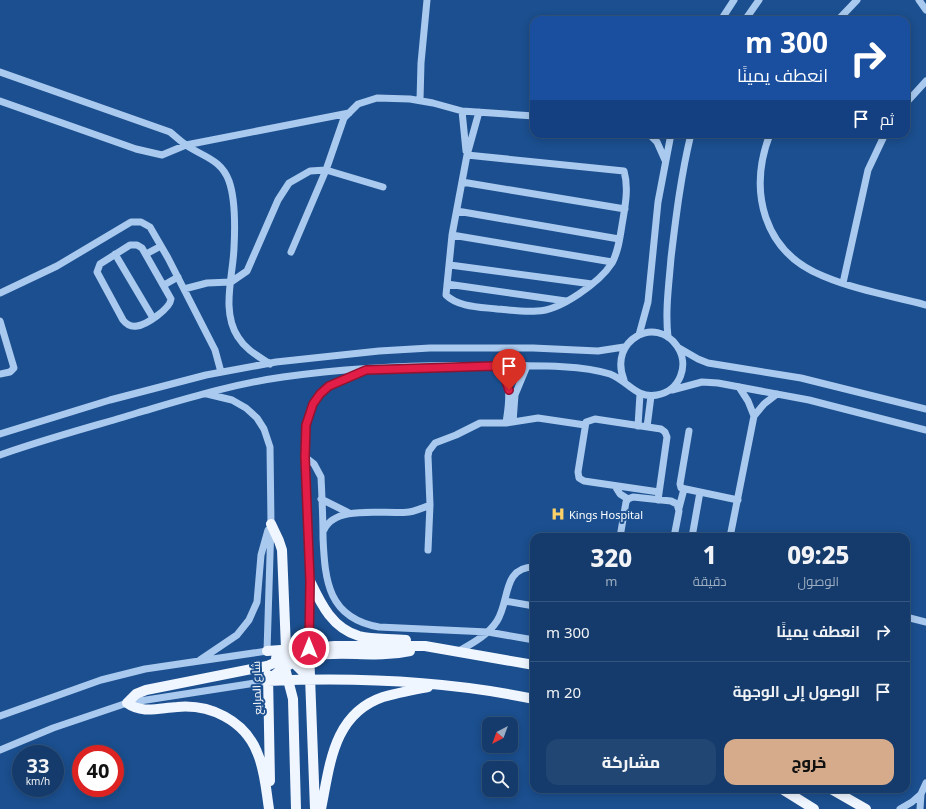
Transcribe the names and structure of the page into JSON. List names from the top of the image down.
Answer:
{
  "streets": {
    "main road": ["شارع المرابع"]
  },
  "places": {
    "hospital": ["Kings Hospital"]
  },
  "north": "bottom left",
  "page": {
    "turn": ["300 m", "انعطف يمينًا"],
    "then": "ثم",
    "eta": [
      "09:25",
      "الوصول",
      "1",
      "دقيقة",
      "320",
      "m"
    ],
    "list": [
      {
        "name": "انعطف يمينًا",
        "value": "300 m"
      },
      {
        "name": "الوصول إلى الوجهة",
        "value": "20 m"
      }
    ],
    "buttons": ["خروج", "مشاركة"],
    "speed": "33 km/h",
    "limit": "40"
  }
}
